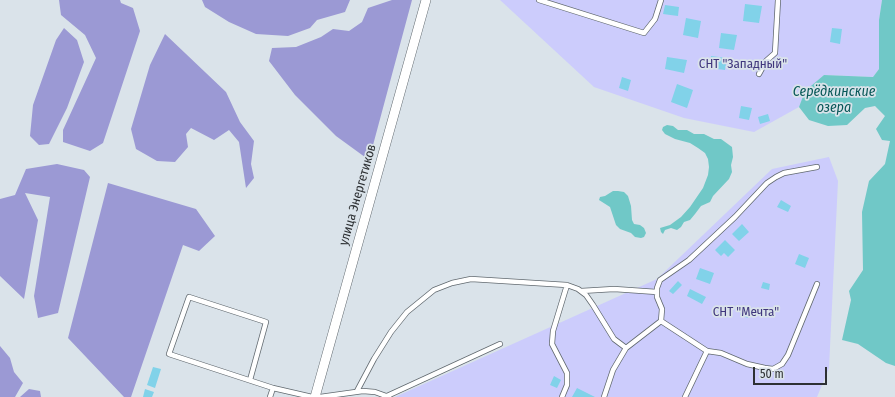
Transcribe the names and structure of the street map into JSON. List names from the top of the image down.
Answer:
{
  "streets": {
    "street": ["улица Энергетиков"]
  },
  "water": ["Серёдкинские озера"],
  "parks": ["СНТ \"Западный\"", "СНТ \"Мечта\""],
  "scale_bar": "50 m"
}
